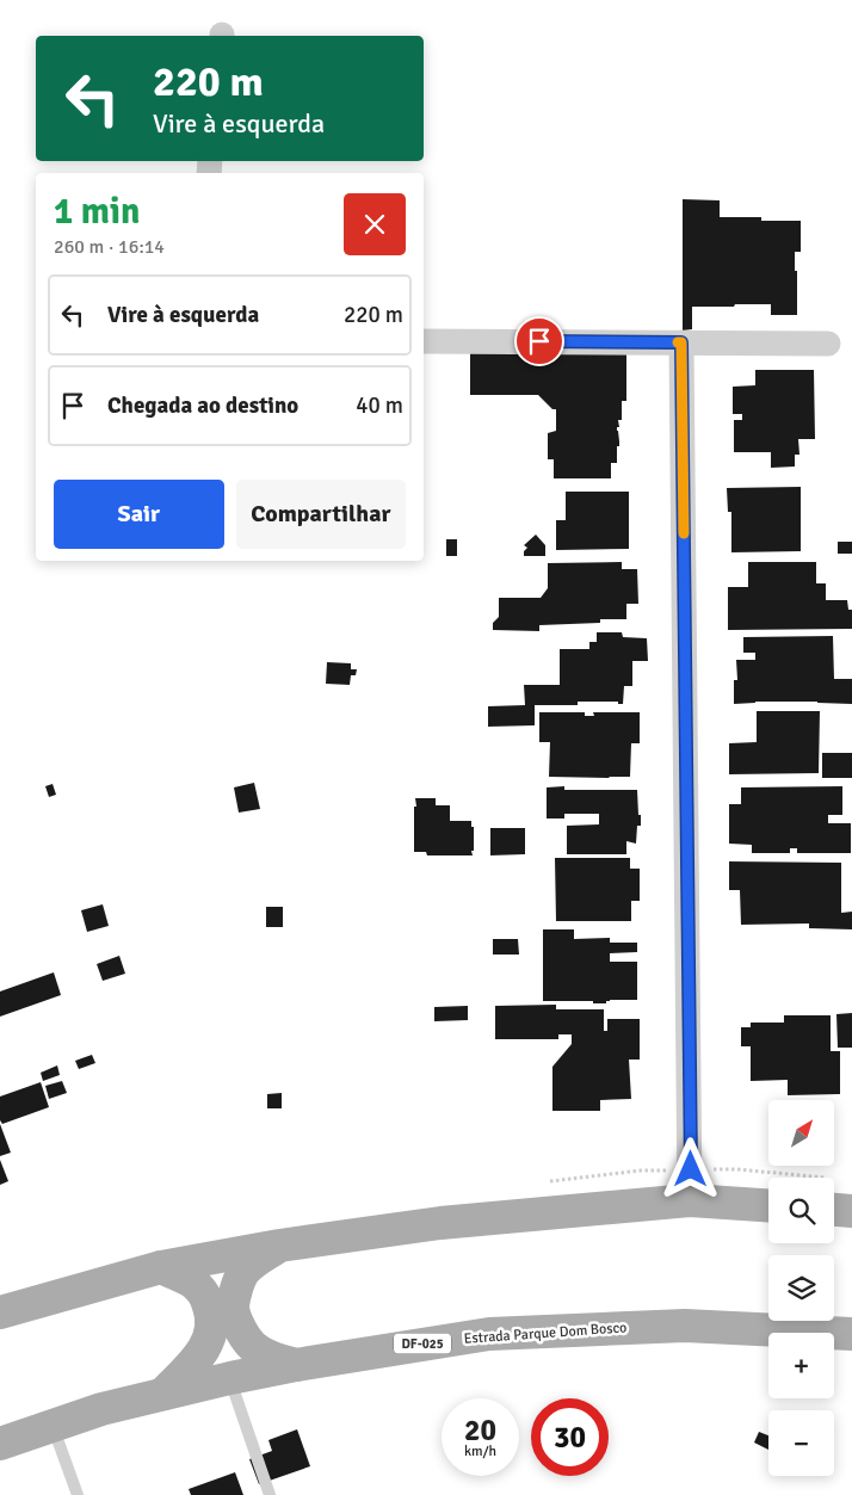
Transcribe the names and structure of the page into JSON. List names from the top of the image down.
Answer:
{
  "streets": {
    "main road": ["Estrada Parque Dom Bosco", "DF-025"]
  },
  "north": "top right",
  "page": {
    "turn": ["220 m", "Vire à esquerda"],
    "heading": ["1 min", "260 m · 16:14"],
    "list": [
      {
        "name": "Vire à esquerda",
        "value": "220 m"
      },
      {
        "name": "Chegada ao destino",
        "value": "40 m"
      }
    ],
    "buttons": ["Sair", "Compartilhar"],
    "map_buttons": ["+", "−"],
    "speed": "20 km/h",
    "limit": "30"
  }
}
